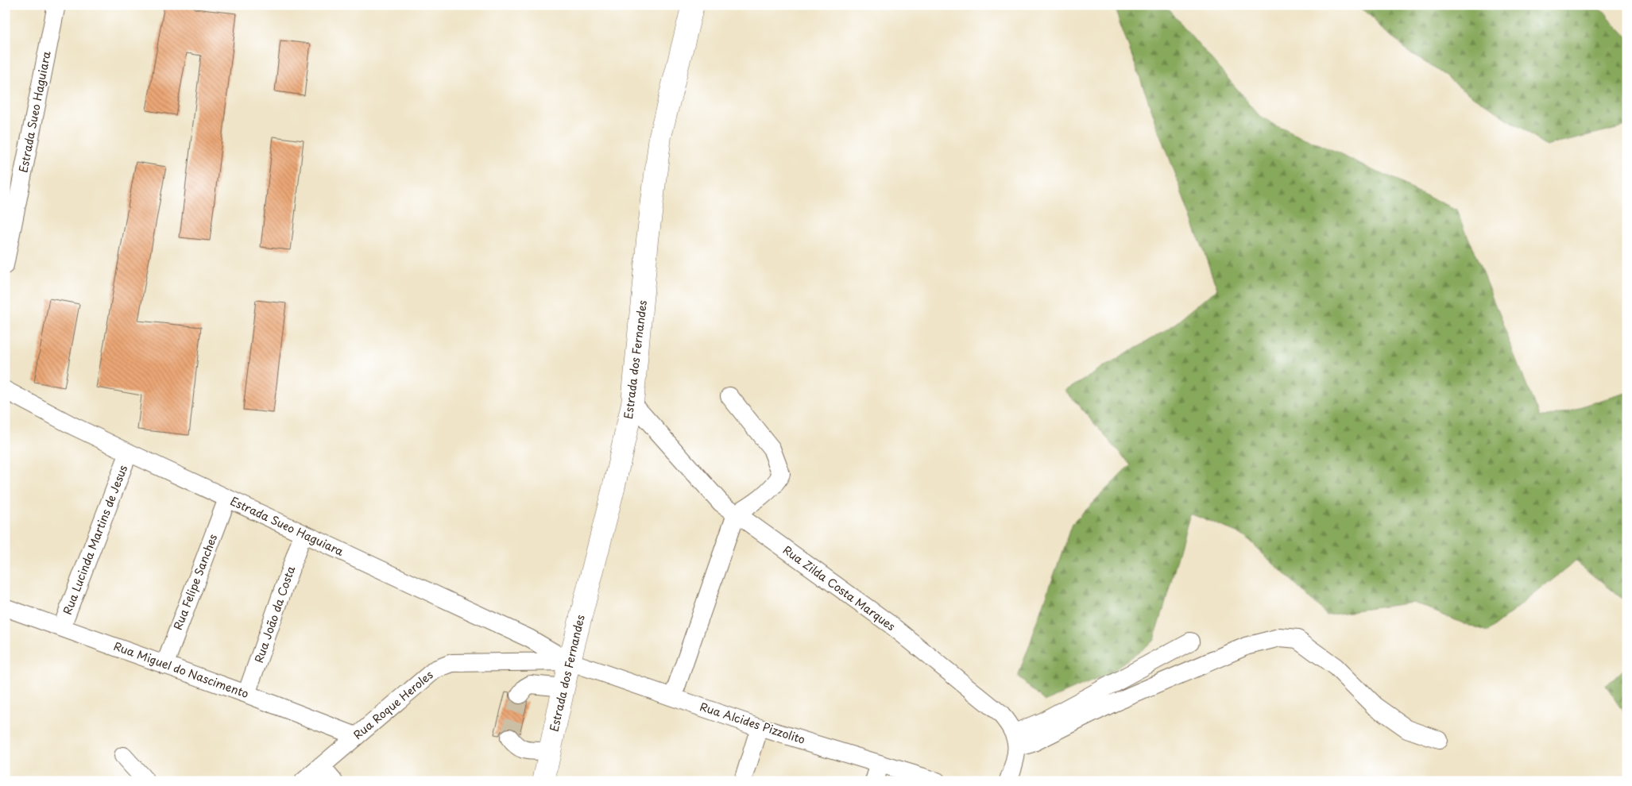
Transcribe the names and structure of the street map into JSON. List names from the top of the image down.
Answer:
{
  "streets": {
    "main road": ["Estrada dos Fernandes"],
    "street": [
      "Estrada Sueo Haguiara",
      "Rua Lucinda Martins de Jesus",
      "Rua Felipe Sanches",
      "Rua Zilda Costa Marques",
      "Rua João da Costa",
      "Rua Miguel do Nascimento",
      "Rua Roque Heroles",
      "Rua Alcides Pizzolito"
    ]
  },
  "crossings": [
    ["Estrada Sueo Haguiara", "Estrada dos Fernandes"],
    ["Estrada Sueo Haguiara", "Rua Lucinda Martins de Jesus"],
    ["Estrada Sueo Haguiara", "Rua Felipe Sanches"],
    ["Estrada Sueo Haguiara", "Rua João da Costa"],
    ["Estrada Sueo Haguiara", "Rua Roque Heroles"],
    ["Estrada Sueo Haguiara", "Rua Alcides Pizzolito"],
    ["Estrada dos Fernandes", "Rua Zilda Costa Marques"],
    ["Estrada dos Fernandes", "Rua Roque Heroles"],
    ["Estrada dos Fernandes", "Rua Alcides Pizzolito"],
    ["Rua Lucinda Martins de Jesus", "Rua Miguel do Nascimento"],
    ["Rua Felipe Sanches", "Rua Miguel do Nascimento"],
    ["Rua João da Costa", "Rua Miguel do Nascimento"],
    ["Rua Miguel do Nascimento", "Rua Roque Heroles"],
    ["Rua Roque Heroles", "Rua Alcides Pizzolito"]
  ]
}
